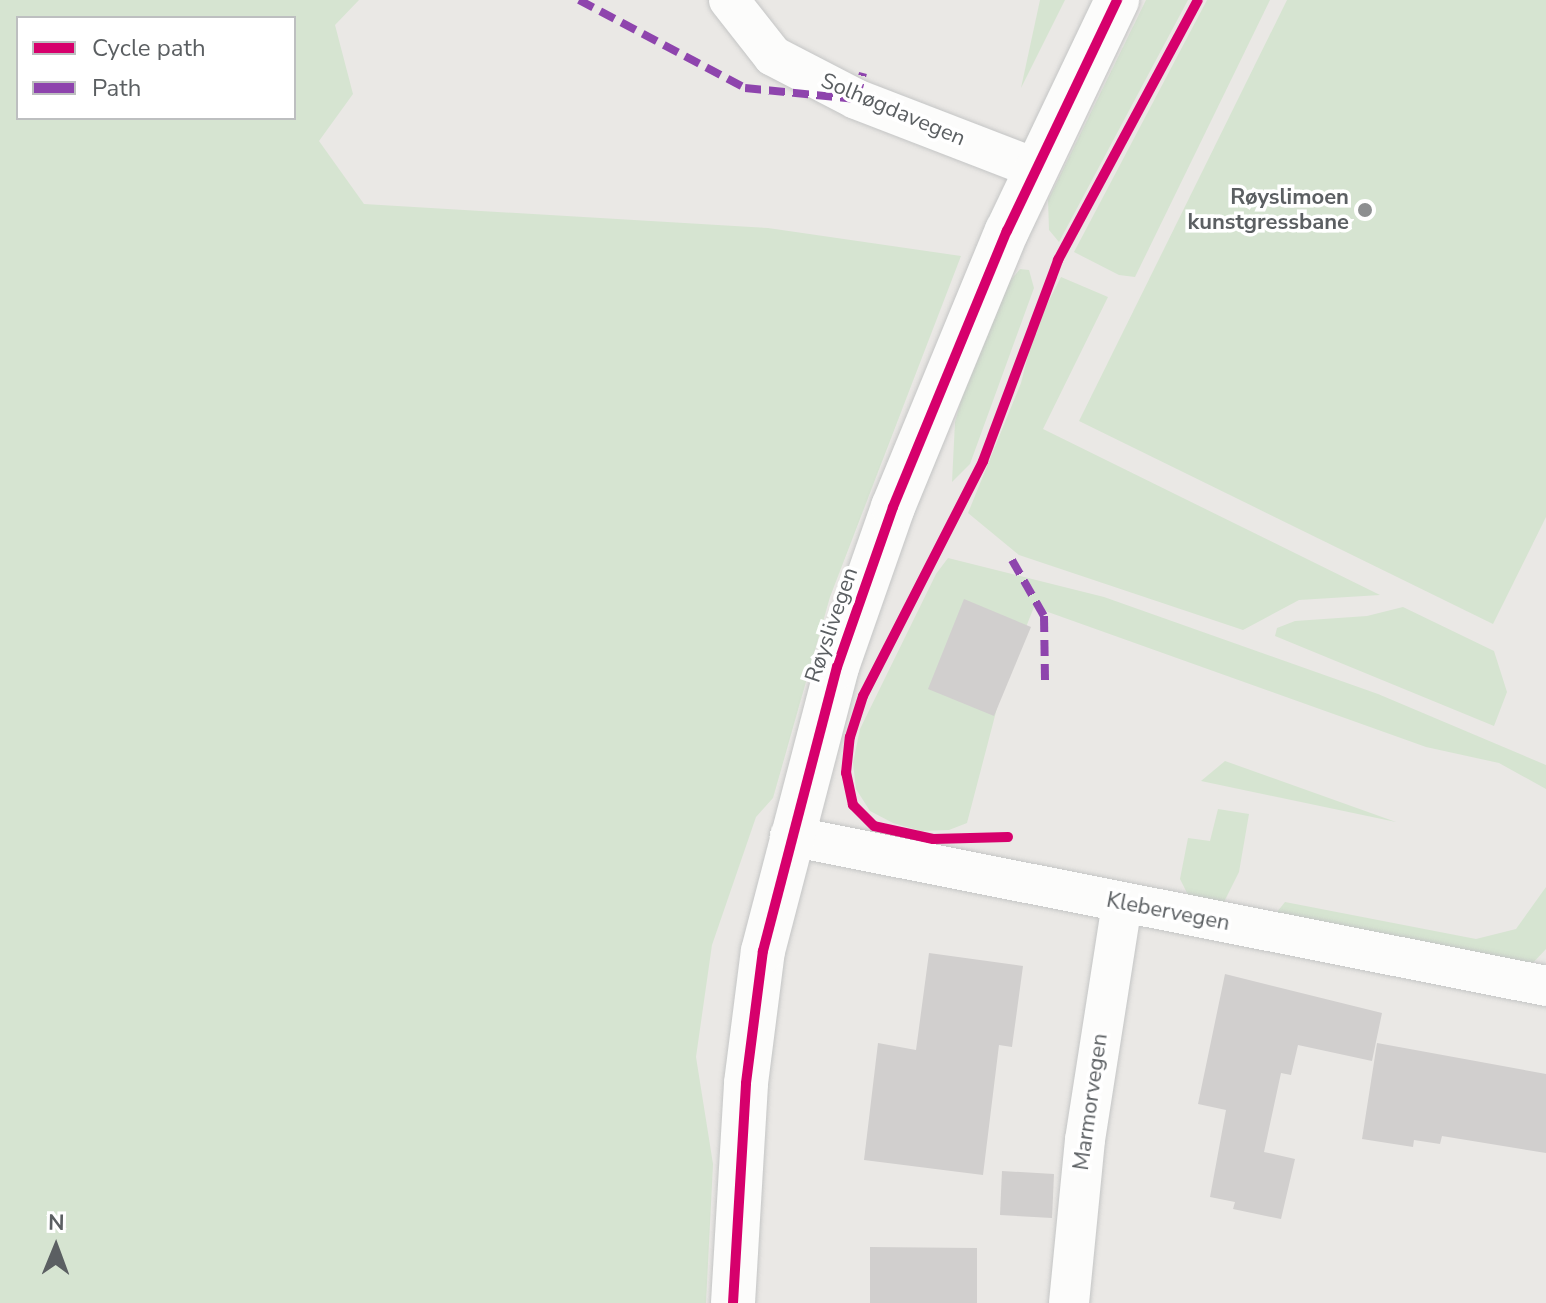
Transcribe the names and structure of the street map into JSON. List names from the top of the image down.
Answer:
{
  "streets": {
    "street": [
      "Solhøgdavegen",
      "Røyslivegen",
      "Klebervegen",
      "Marmorvegen"
    ]
  },
  "crossings": [
    ["Solhøgdavegen", "Røyslivegen"],
    ["Røyslivegen", "Klebervegen"],
    ["Klebervegen", "Marmorvegen"]
  ],
  "places": ["Røyslimoen kunstgressbane"],
  "legend": ["Cycle path", "Path"],
  "north": "top"
}
